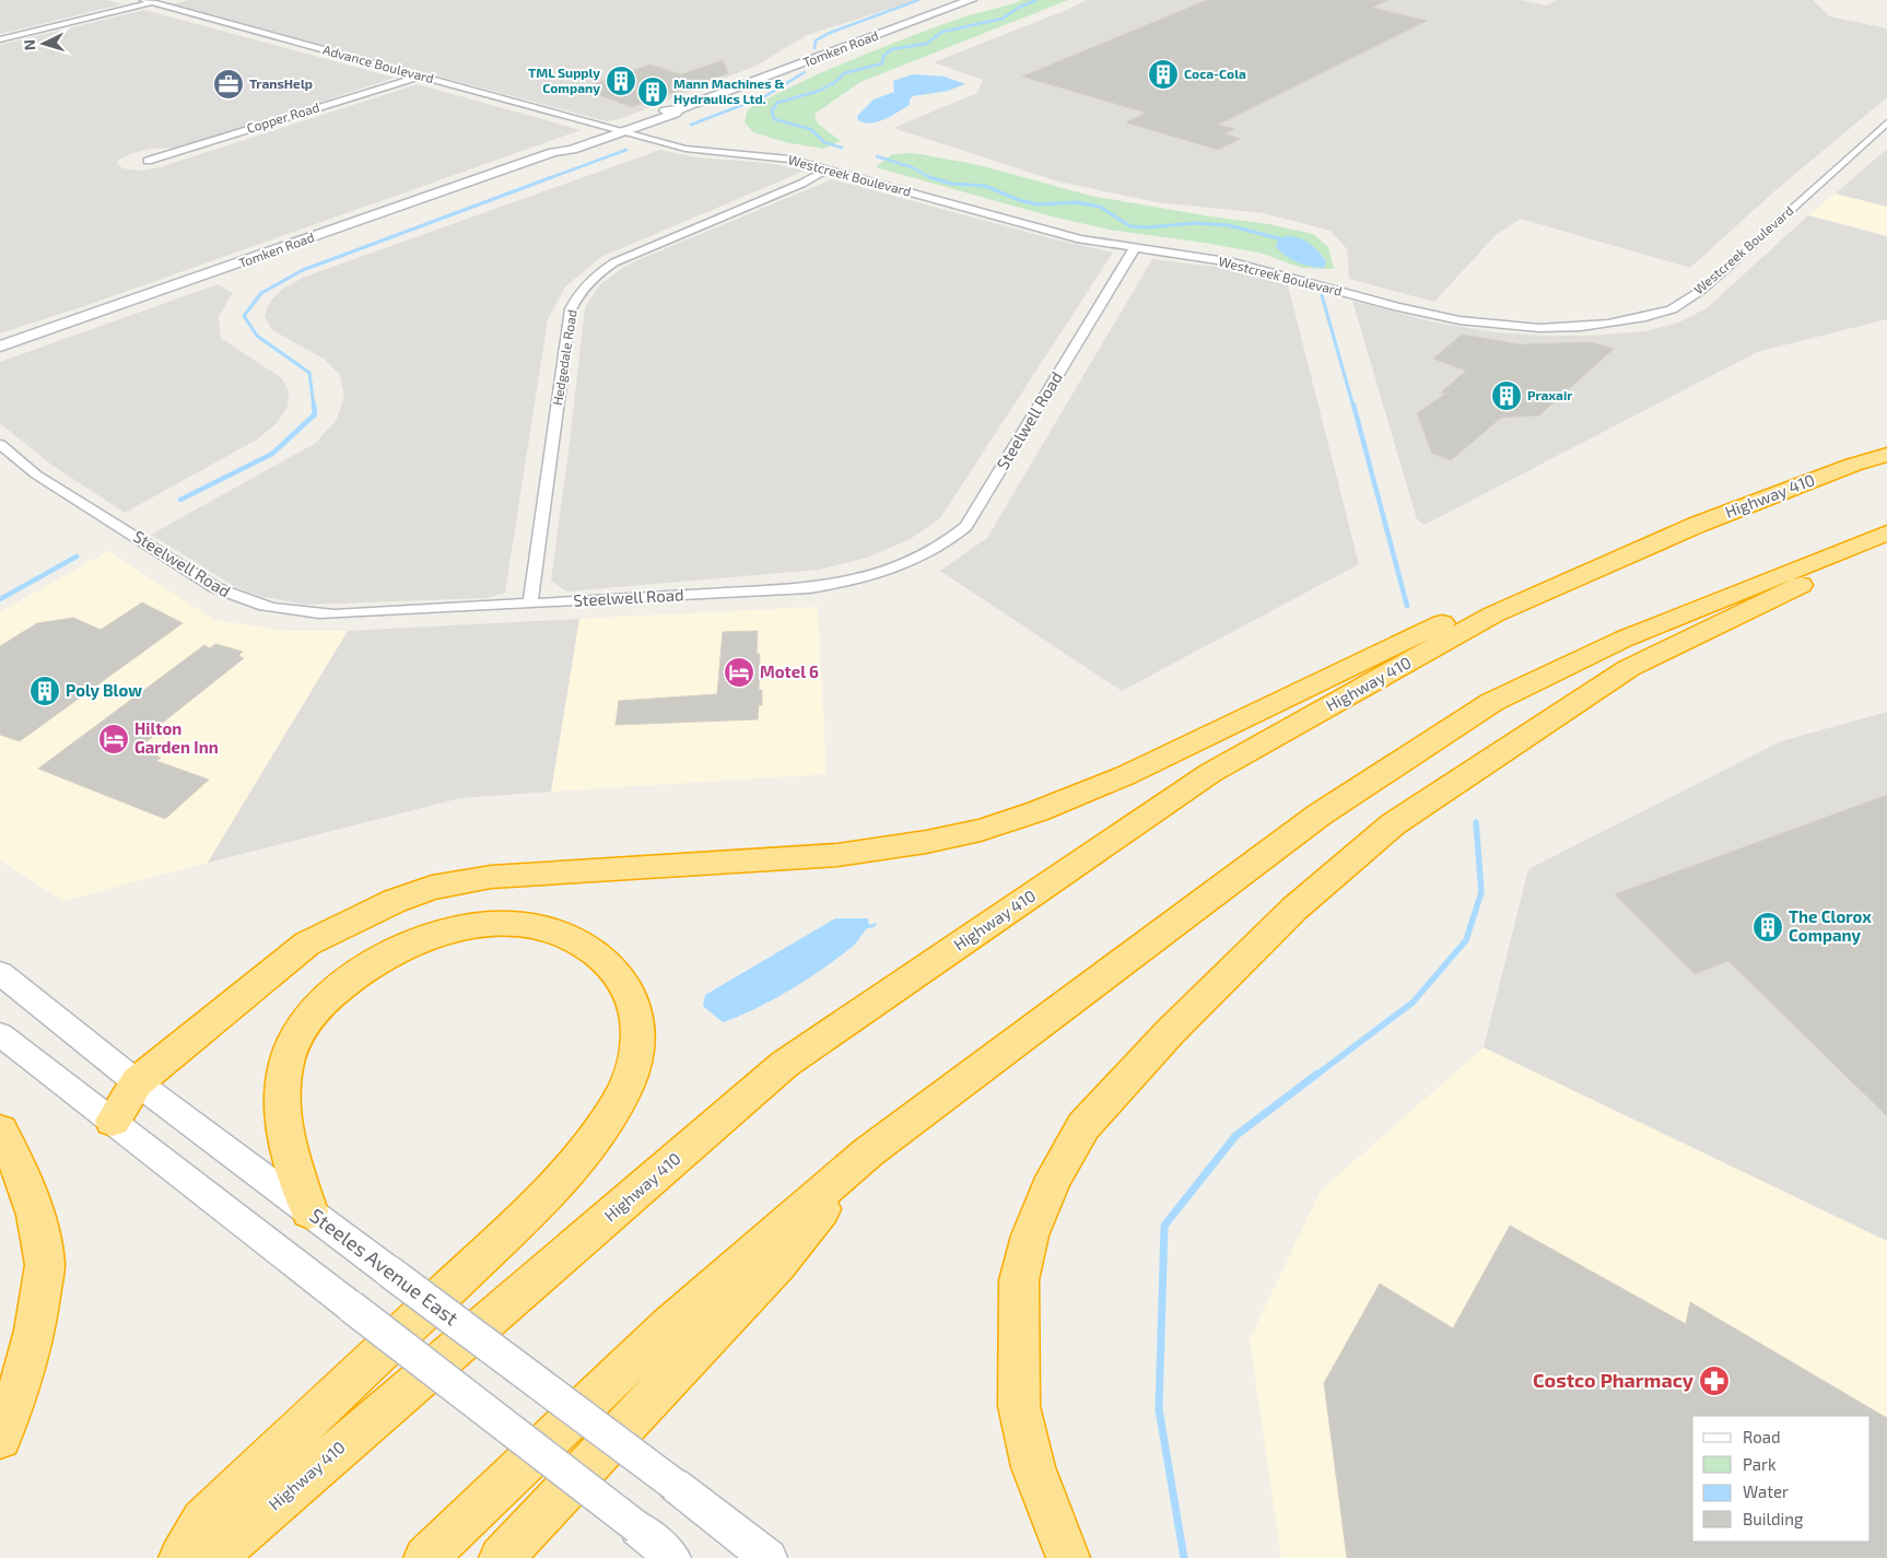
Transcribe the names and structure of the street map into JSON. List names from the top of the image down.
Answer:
{
  "streets": {
    "highway": ["Highway 410"],
    "main road": ["Tomken Road", "Steeles Avenue East"],
    "street": [
      "Advance Boulevard",
      "Copper Road",
      "Westcreek Boulevard",
      "Hedgedale Road",
      "Steelwell Road"
    ]
  },
  "crossings": [
    ["Tomken Road", "Advance Boulevard"],
    ["Tomken Road", "Westcreek Boulevard"],
    ["Advance Boulevard", "Copper Road"],
    ["Advance Boulevard", "Westcreek Boulevard"],
    ["Westcreek Boulevard", "Hedgedale Road"],
    ["Westcreek Boulevard", "Steelwell Road"],
    ["Hedgedale Road", "Steelwell Road"]
  ],
  "places": {
    "building": [
      "Coca-Cola",
      "TML Supply Company",
      "Mann Machines & Hydraulics Ltd.",
      "Praxair",
      "Poly Blow",
      "The Clorox Company"
    ],
    "office": ["TransHelp"],
    "hotel": ["Motel 6", "Hilton Garden Inn"],
    "pharmacy": ["Costco Pharmacy"]
  },
  "legend": [
    "Road",
    "Park",
    "Water",
    "Building"
  ],
  "north": "left"
}
